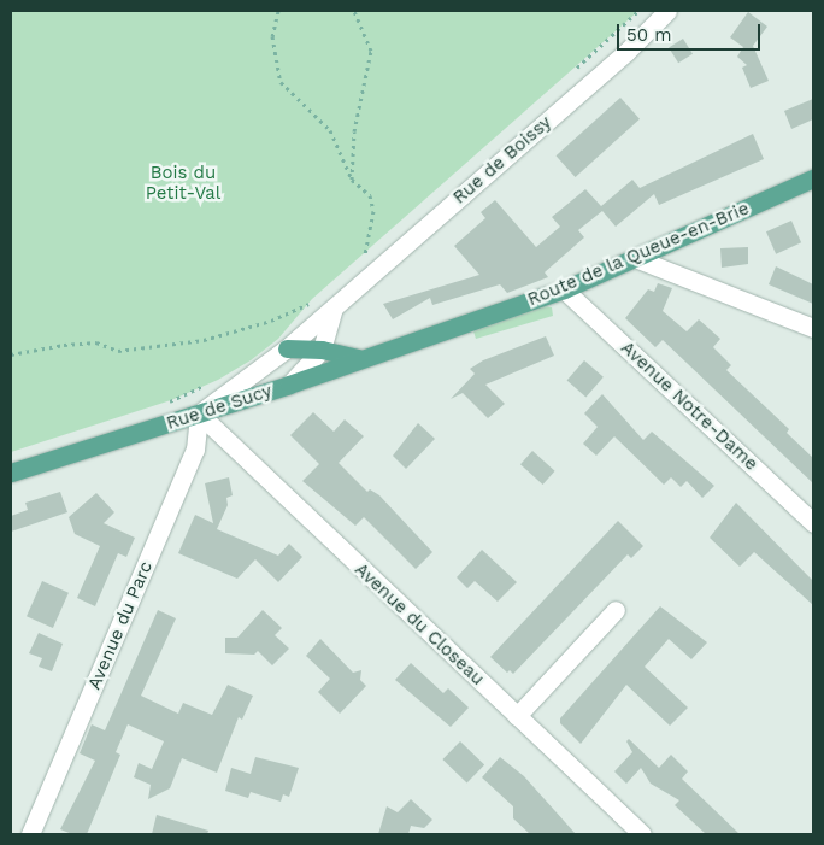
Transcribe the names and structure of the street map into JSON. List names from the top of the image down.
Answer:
{
  "streets": {
    "main road": ["Route de la Queue-en-Brie", "Rue de Sucy"],
    "street": [
      "Rue de Boissy",
      "Avenue Notre-Dame",
      "Avenue du Closeau",
      "Avenue du Parc"
    ]
  },
  "crossings": [
    ["Rue de Boissy", "Rue de Sucy"],
    ["Rue de Boissy", "Avenue du Closeau"],
    ["Rue de Boissy", "Avenue du Parc"],
    ["Route de la Queue-en-Brie", "Avenue Notre-Dame"],
    ["Route de la Queue-en-Brie", "Rue de Sucy"],
    ["Rue de Sucy", "Avenue du Closeau"],
    ["Rue de Sucy", "Avenue du Parc"],
    ["Avenue du Closeau", "Avenue du Parc"]
  ],
  "parks": ["Bois du Petit-Val"],
  "scale_bar": "50 m"
}
